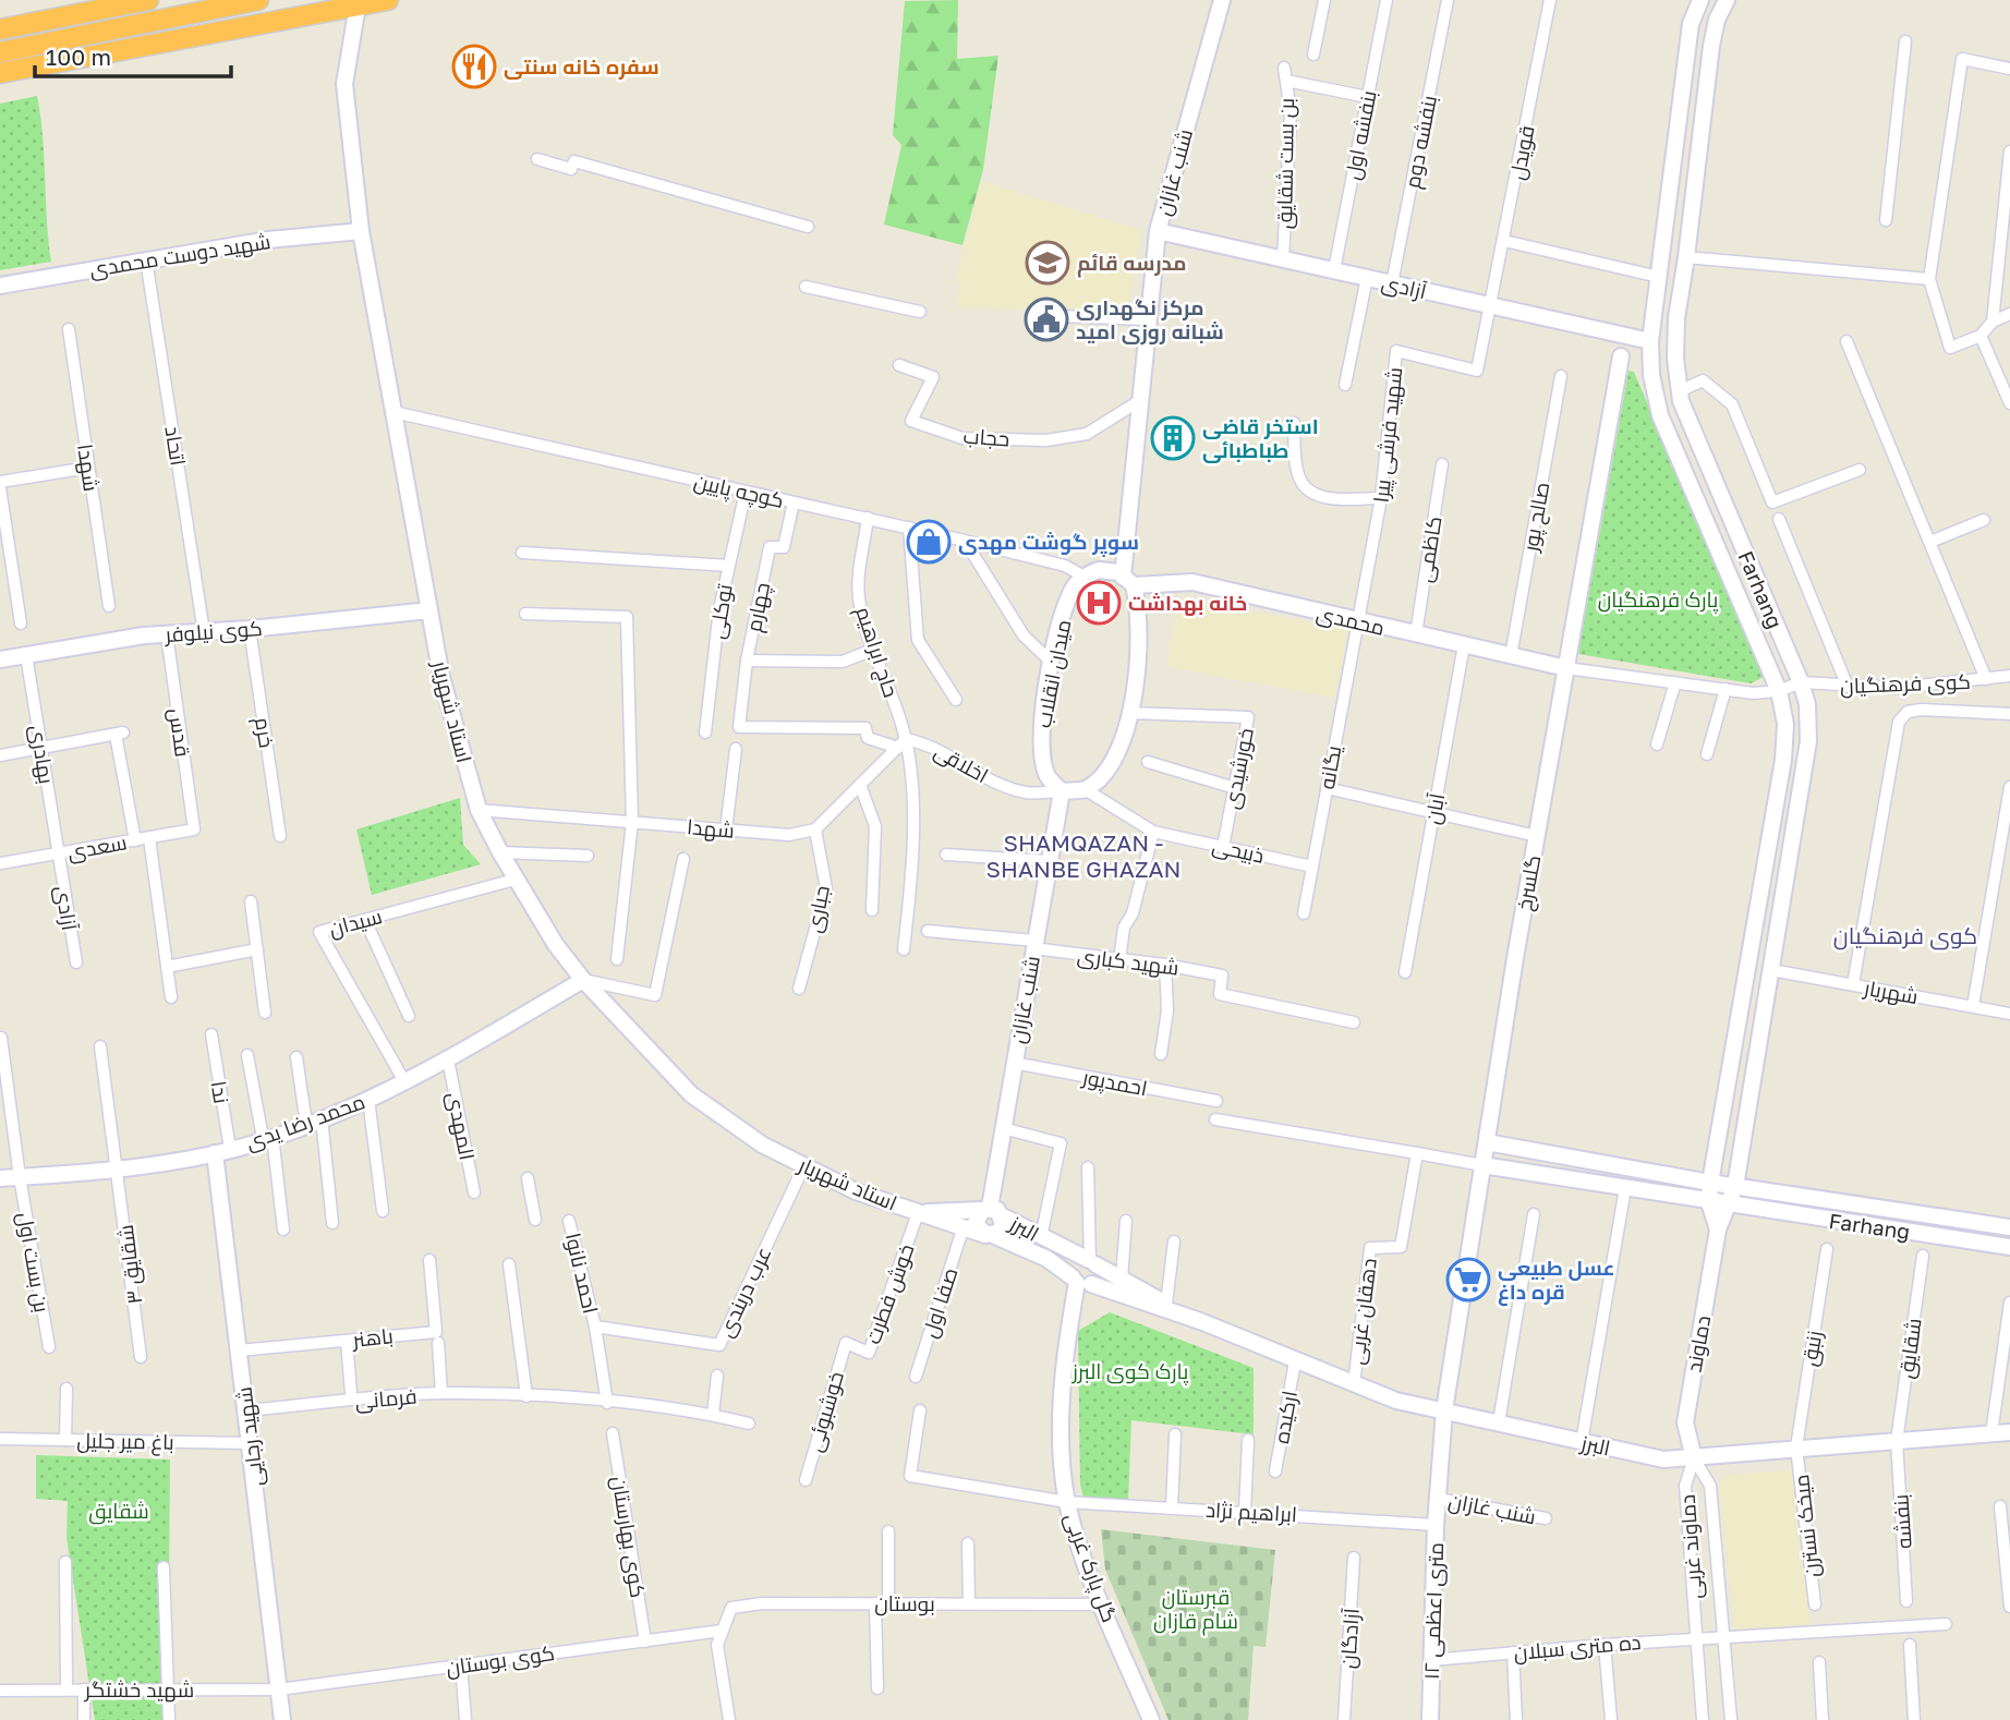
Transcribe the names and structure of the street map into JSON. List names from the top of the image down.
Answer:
{
  "streets": {
    "main road": [
      "شنب غازان",
      "شهید دوست محمدی",
      "آزادی",
      "Farhang",
      "محمدی",
      "کوی نیلوفر",
      "میدان انقلاب",
      "استاد شهریار",
      "گلسرخ",
      "محمد رضا یدی",
      "البرز",
      "دماوند",
      "شهید رجایی",
      "گل پارک غربی",
      "۱۲ متری اعظمی"
    ],
    "street": [
      "بنفشه اول",
      "بنفشه دوم",
      "قویدل",
      "بن بست شقایق",
      "شهید فرشی پیرا",
      "حجاب",
      "اتحاد",
      "شهدا",
      "کوچه پایین",
      "صالح پور",
      "کاظمی",
      "چهارم",
      "توکلی",
      "حاج ابراهیم",
      "کوی فرهنگیان",
      "قدس",
      "خرم",
      "بهادری",
      "اخلاقی",
      "یگانه",
      "خورشیدی",
      "آبان",
      "سعدی",
      "ذبیحی",
      "جباری",
      "سیدان",
      "شهید کباری",
      "شهریار",
      "احمدپور",
      "ندا",
      "المهدی",
      "بن بست اول",
      "شقایق ۳",
      "احمد نانوا",
      "عرب دربندی",
      "خوش فطرت",
      "صفا اول",
      "دهقان غربی",
      "باهنر",
      "زنبق",
      "شقایق",
      "فرمانی",
      "خوشبوئی",
      "ارکیده",
      "باغ میر جلیل",
      "ابراهیم نژاد",
      "بنفشه",
      "میخک نسترن",
      "کوی بهارستان",
      "دماوند غربی",
      "بوستان",
      "آزادگان",
      "ده متری سبلان",
      "کوی بوستان",
      "شهید خشتگر"
    ]
  },
  "crossings": [
    ["بنفشه اول", "آزادی"],
    ["بنفشه دوم", "آزادی"],
    ["قویدل", "آزادی"],
    ["قویدل", "شهید فرشی پیرا"],
    ["بن بست شقایق", "آزادی"],
    ["شنب غازان", "آزادی"],
    ["شنب غازان", "حجاب"],
    ["شنب غازان", "محمدی"],
    ["شنب غازان", "میدان انقلاب"],
    ["شنب غازان", "استاد شهریار"],
    ["شنب غازان", "اخلاقی"],
    ["شنب غازان", "شهید کباری"],
    ["شنب غازان", "احمدپور"],
    ["شنب غازان", "البرز"],
    ["شنب غازان", "۱۲ متری اعظمی"],
    ["شهید دوست محمدی", "اتحاد"],
    ["شهید دوست محمدی", "استاد شهریار"],
    ["آزادی", "شهید فرشی پیرا"],
    ["آزادی", "Farhang"],
    ["آزادی", "بهادری"],
    ["آزادی", "سعدی"],
    ["شهید فرشی پیرا", "محمدی"],
    ["شهید فرشی پیرا", "یگانه"],
    ["اتحاد", "کوی نیلوفر"],
    ["شهدا", "استاد شهریار"],
    ["شهدا", "جباری"],
    ["کوچه پایین", "چهارم"],
    ["کوچه پایین", "توکلی"],
    ["کوچه پایین", "حاج ابراهیم"],
    ["کوچه پایین", "میدان انقلاب"],
    ["کوچه پایین", "استاد شهریار"],
    ["صالح پور", "محمدی"],
    ["کاظمی", "محمدی"],
    ["Farhang", "کوی فرهنگیان"],
    ["Farhang", "گلسرخ"],
    ["Farhang", "شهریار"],
    ["Farhang", "دماوند"],
    ["چهارم", "اخلاقی"],
    ["محمدی", "یگانه"],
    ["محمدی", "آبان"],
    ["محمدی", "گلسرخ"],
    ["کوی نیلوفر", "استاد شهریار"],
    ["کوی نیلوفر", "قدس"],
    ["کوی نیلوفر", "خرم"],
    ["کوی نیلوفر", "بهادری"],
    ["حاج ابراهیم", "اخلاقی"],
    ["میدان انقلاب", "اخلاقی"],
    ["استاد شهریار", "سیدان"],
    ["استاد شهریار", "محمد رضا یدی"],
    ["استاد شهریار", "البرز"],
    ["استاد شهریار", "عرب دربندی"],
    ["استاد شهریار", "خوش فطرت"],
    ["استاد شهریار", "صفا اول"],
    ["قدس", "سعدی"],
    ["بهادری", "سعدی"],
    ["یگانه", "ذبیحی"],
    ["خورشیدی", "ذبیحی"],
    ["گلسرخ", "البرز"],
    ["گلسرخ", "۱۲ متری اعظمی"],
    ["سیدان", "محمد رضا یدی"],
    ["ندا", "محمد رضا یدی"],
    ["ندا", "شهید رجایی"],
    ["محمد رضا یدی", "المهدی"],
    ["محمد رضا یدی", "بن بست اول"],
    ["محمد رضا یدی", "شقایق ۳"],
    ["محمد رضا یدی", "شهید رجایی"],
    ["البرز", "دهقان غربی"],
    ["البرز", "دماوند"],
    ["البرز", "زنبق"],
    ["البرز", "شقایق"],
    ["البرز", "ارکیده"],
    ["البرز", "بنفشه"],
    ["البرز", "میخک نسترن"],
    ["البرز", "دماوند غربی"],
    ["البرز", "گل پارک غربی"],
    ["البرز", "۱۲ متری اعظمی"],
    ["احمد نانوا", "عرب دربندی"],
    ["احمد نانوا", "فرمانی"],
    ["خوش فطرت", "خوشبوئی"],
    ["باهنر", "شهید رجایی"],
    ["دماوند", "دماوند غربی"],
    ["زنبق", "میخک نسترن"],
    ["شقایق", "بنفشه"],
    ["فرمانی", "شهید رجایی"],
    ["شهید رجایی", "باغ میر جلیل"],
    ["شهید رجایی", "کوی بوستان"],
    ["شهید رجایی", "شهید خشتگر"],
    ["ابراهیم نژاد", "گل پارک غربی"],
    ["ابراهیم نژاد", "۱۲ متری اعظمی"],
    ["کوی بهارستان", "کوی بوستان"],
    ["دماوند غربی", "ده متری سبلان"],
    ["گل پارک غربی", "بوستان"],
    ["بوستان", "کوی بوستان"],
    ["۱۲ متری اعظمی", "ده متری سبلان"],
    ["کوی بوستان", "شهید خشتگر"]
  ],
  "districts": ["SHAMQAZAN - SHANBE GHAZAN", "کوی فرهنگیان"],
  "parks": [
    "پارک فرهنگیان",
    "پارک کوی البرز",
    "شقایق",
    "قبرستان شام قازان"
  ],
  "places": {
    "restaurant": ["سفره خانه سنتی"],
    "school or university": ["مدرسه قائم"],
    "public building": ["مرکز نگهداری شبانه روزی امید"],
    "building": ["استخر قاضی طباطبائی"],
    "shop": ["سوپر گوشت مهدی"],
    "hospital": ["خانه بهداشت"],
    "supermarket": ["عسل طبیعی قره داغ"]
  },
  "scale_bar": "100 m"
}
